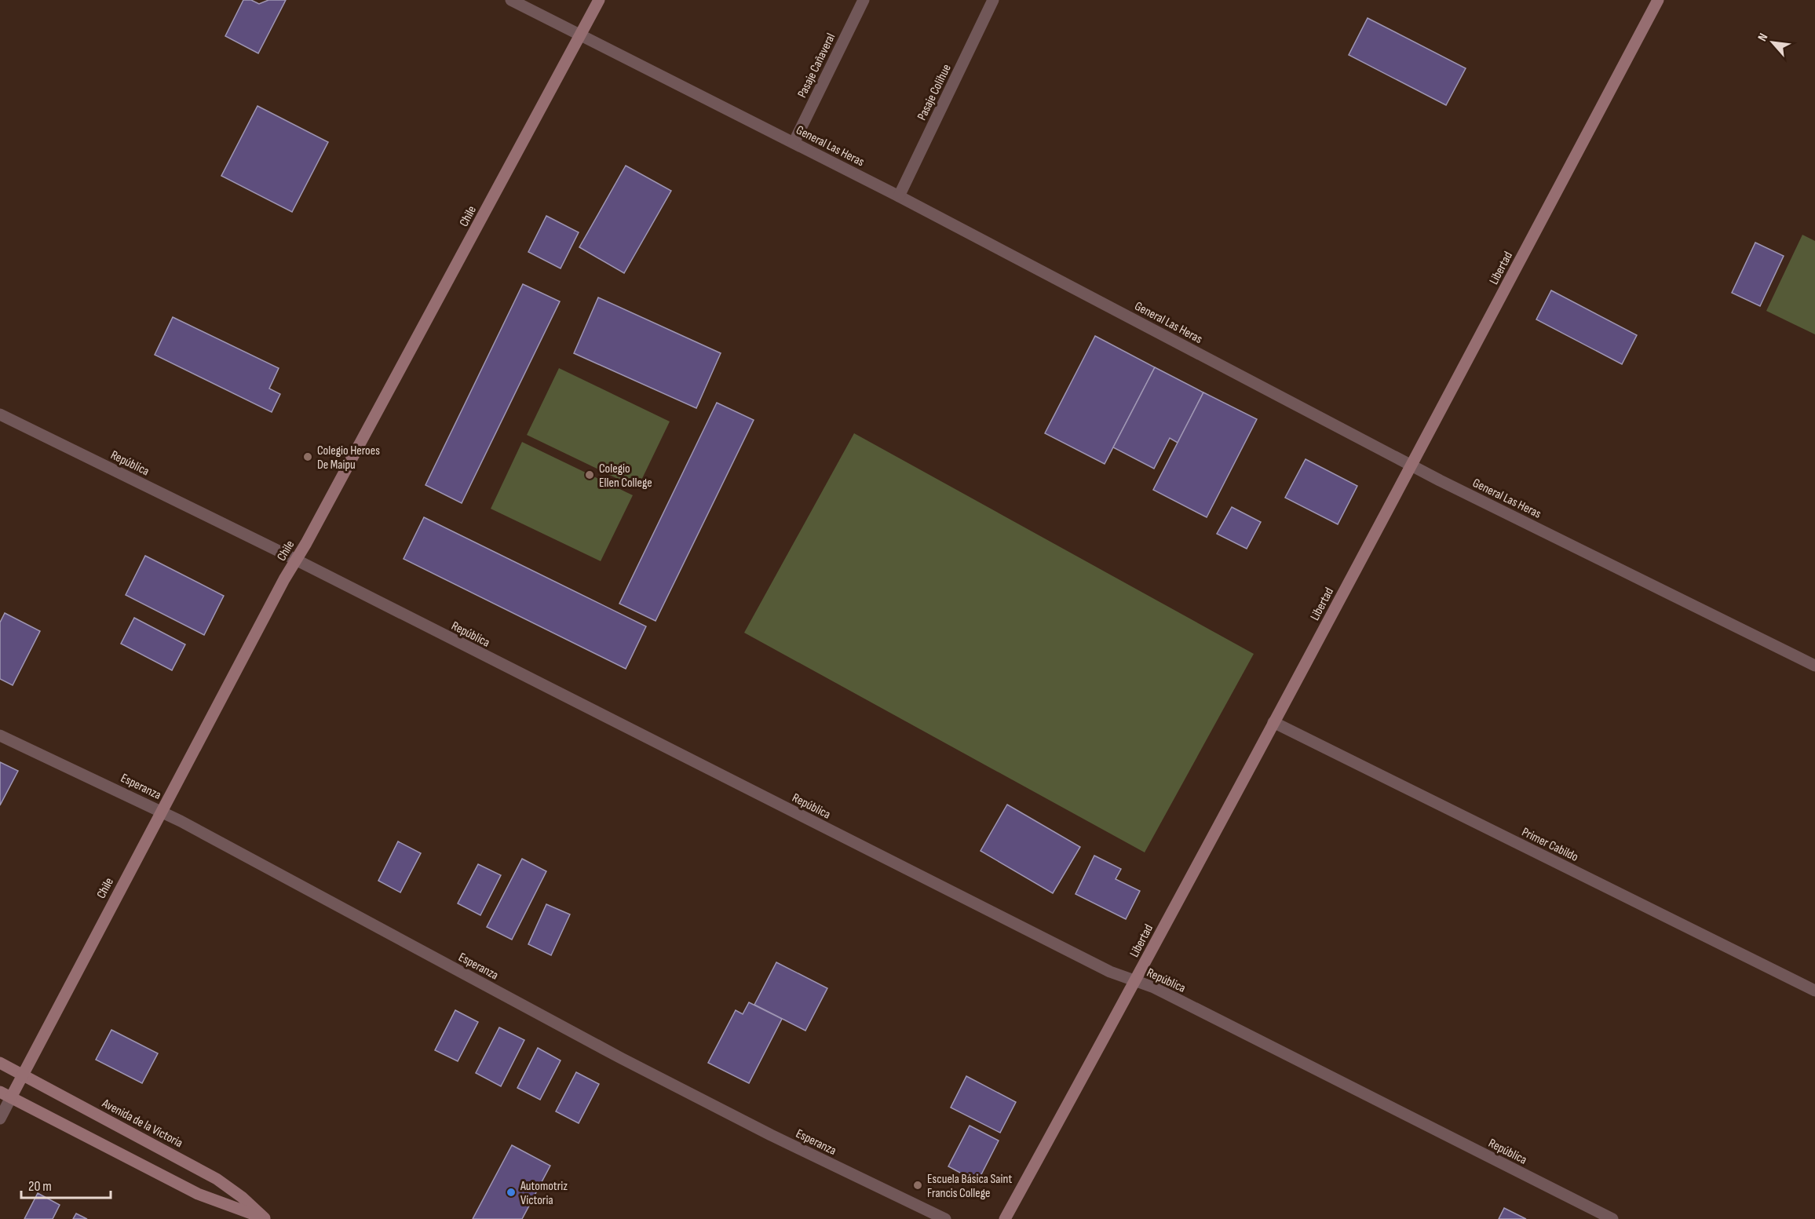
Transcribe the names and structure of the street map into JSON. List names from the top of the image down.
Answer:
{
  "streets": {
    "street": [
      "Pasaje Cañaveral",
      "Pasaje Colihue",
      "General Las Heras",
      "Chile",
      "Libertad",
      "República",
      "Esperanza",
      "Primer Cabildo",
      "Avenida de la Victoria"
    ]
  },
  "crossings": [
    ["Pasaje Cañaveral", "General Las Heras"],
    ["Pasaje Colihue", "General Las Heras"],
    ["General Las Heras", "Chile"],
    ["General Las Heras", "Libertad"],
    ["Chile", "República"],
    ["Chile", "Esperanza"],
    ["Chile", "Avenida de la Victoria"],
    ["Libertad", "República"],
    ["Libertad", "Primer Cabildo"]
  ],
  "places": [
    "Colegio Heroes De Maipu",
    "Colegio Ellen College",
    "Escuela Básica Saint Francis College",
    "Automotriz Victoria"
  ],
  "scale_bar": "20 m",
  "north": "top left"
}
